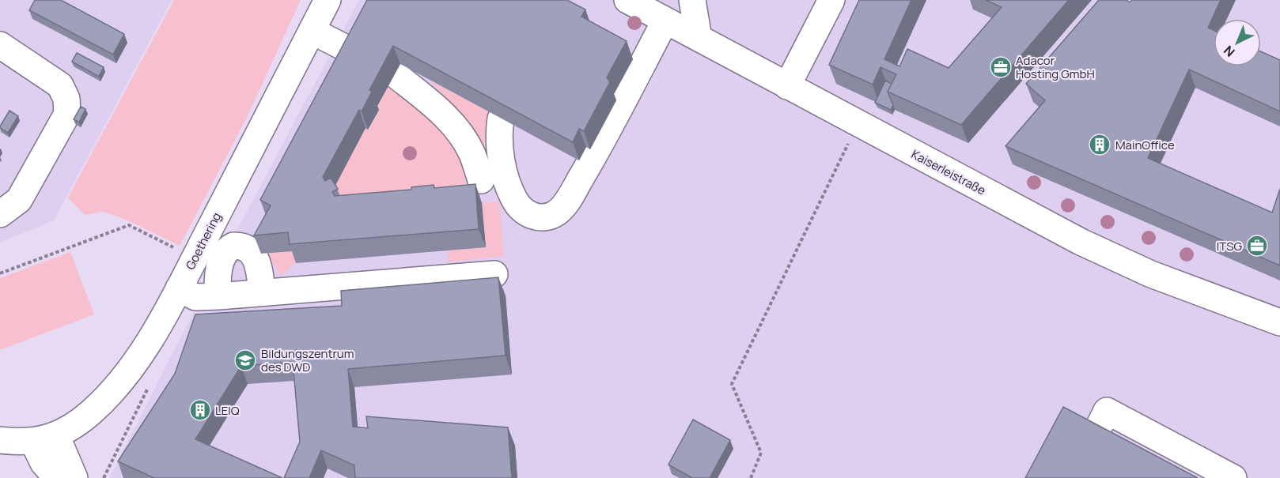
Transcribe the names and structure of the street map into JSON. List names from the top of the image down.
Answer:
{
  "streets": {
    "street": ["Kaiserleistraße", "Goethering"]
  },
  "places": {
    "office": ["Adacor Hosting GmbH", "ITSG"],
    "building": ["MainOffice", "LEIQ"],
    "school or university": ["Bildungszentrum des DWD"]
  },
  "north": "bottom left"
}
